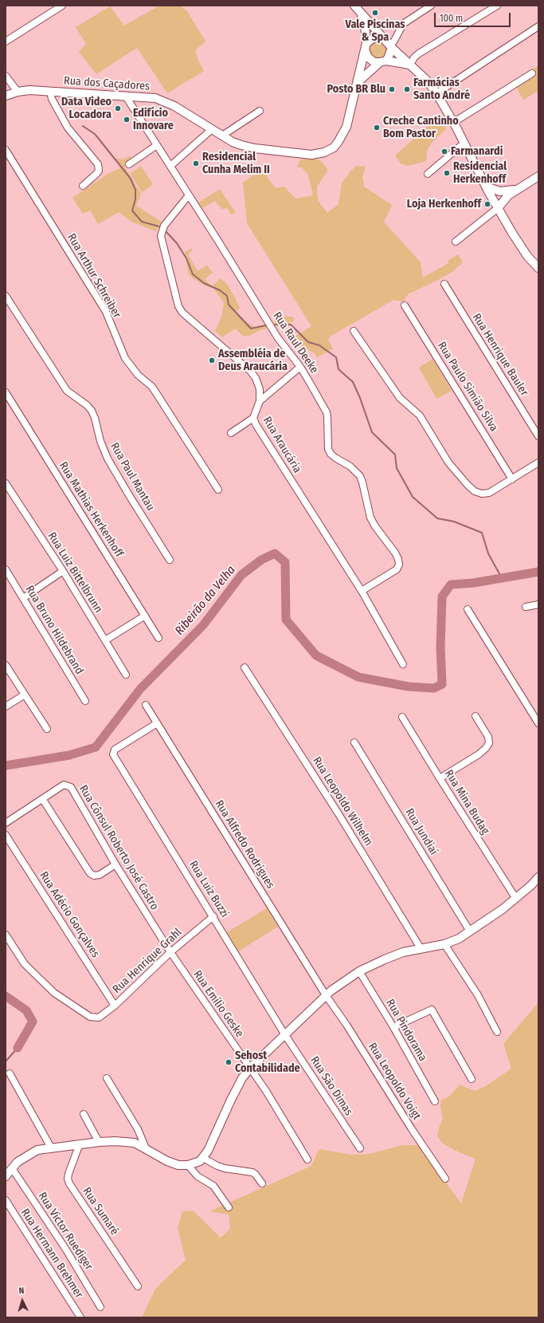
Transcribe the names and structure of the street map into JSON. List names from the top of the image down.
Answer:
{
  "streets": {
    "main road": ["Rua dos Caçadores"],
    "street": [
      "Rua Arthur Schreiber",
      "Rua Raul Deeke",
      "Rua Henrique Bauler",
      "Rua Paulo Simião Silva",
      "Rua Araucária",
      "Rua Paul Mantau",
      "Rua Mathias Herkenhoff",
      "Rua Luiz Bittelbrunn",
      "Rua Bruno Hildebrand",
      "Rua Leopoldo Wilhelm",
      "Rua Mina Budag",
      "Rua Jundiaí",
      "Rua Alfredo Rodrigues",
      "Rua Cônsul Roberto José Castro",
      "Rua Luiz Buzzi",
      "Rua Adécio Gonçalves",
      "Rua Henrique Grahl",
      "Rua Emílio Geske",
      "Rua Pindorama",
      "Rua Leopoldo Voigt",
      "Rua São Dimas",
      "Rua Sumaré",
      "Rua Victor Ruediger",
      "Rua Hermann Brehmer"
    ]
  },
  "crossings": [
    ["Rua dos Caçadores", "Rua Raul Deeke"],
    ["Rua Raul Deeke", "Rua Araucária"],
    ["Rua Alfredo Rodrigues", "Rua Luiz Buzzi"],
    ["Rua Alfredo Rodrigues", "Rua Leopoldo Voigt"],
    ["Rua Cônsul Roberto José Castro", "Rua Henrique Grahl"],
    ["Rua Cônsul Roberto José Castro", "Rua Emílio Geske"],
    ["Rua Luiz Buzzi", "Rua Henrique Grahl"],
    ["Rua Luiz Buzzi", "Rua São Dimas"],
    ["Rua Adécio Gonçalves", "Rua Henrique Grahl"],
    ["Rua Henrique Grahl", "Rua Emílio Geske"]
  ],
  "water": ["Ribeirão da Velha"],
  "places": [
    "Vale Piscinas & Spa",
    "Posto BR Blu",
    "Farmácias Santo André",
    "Data Video Locadora",
    "Edifício Innovare",
    "Creche Cantinho Bom Pastor",
    "Farmanardi",
    "Residencial Cunha Melim II",
    "Residencial Herkenhoff",
    "Loja Herkenhoff",
    "Assembléia de Deus Araucária",
    "Sehost Contabilidade"
  ],
  "scale_bar": "100 m",
  "north": "top"
}
